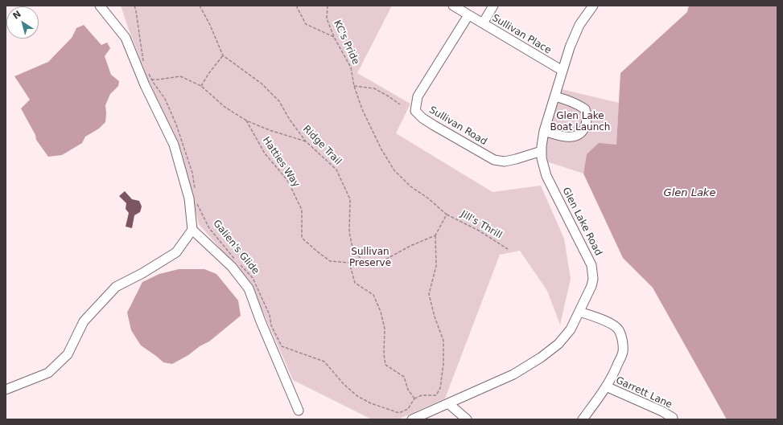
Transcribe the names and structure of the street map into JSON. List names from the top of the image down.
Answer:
{
  "streets": {
    "street": [
      "Sullivan Place",
      "Sullivan Road",
      "Glen Lake Road",
      "Garrett Lane"
    ],
    "path": [
      "KC's Pride",
      "Ridge Trail",
      "Hatties Way",
      "Jill's Thrill",
      "Galien's Glide"
    ]
  },
  "crossings": [
    ["Sullivan Place", "Sullivan Road"],
    ["Sullivan Place", "Glen Lake Road"],
    ["KC's Pride", "Jill's Thrill"],
    ["Sullivan Road", "Glen Lake Road"],
    ["Ridge Trail", "Hatties Way"],
    ["Ridge Trail", "Galien's Glide"]
  ],
  "water": ["Glen Lake"],
  "parks": ["Glen Lake Boat Launch", "Sullivan Preserve"],
  "north": "top left"
}
